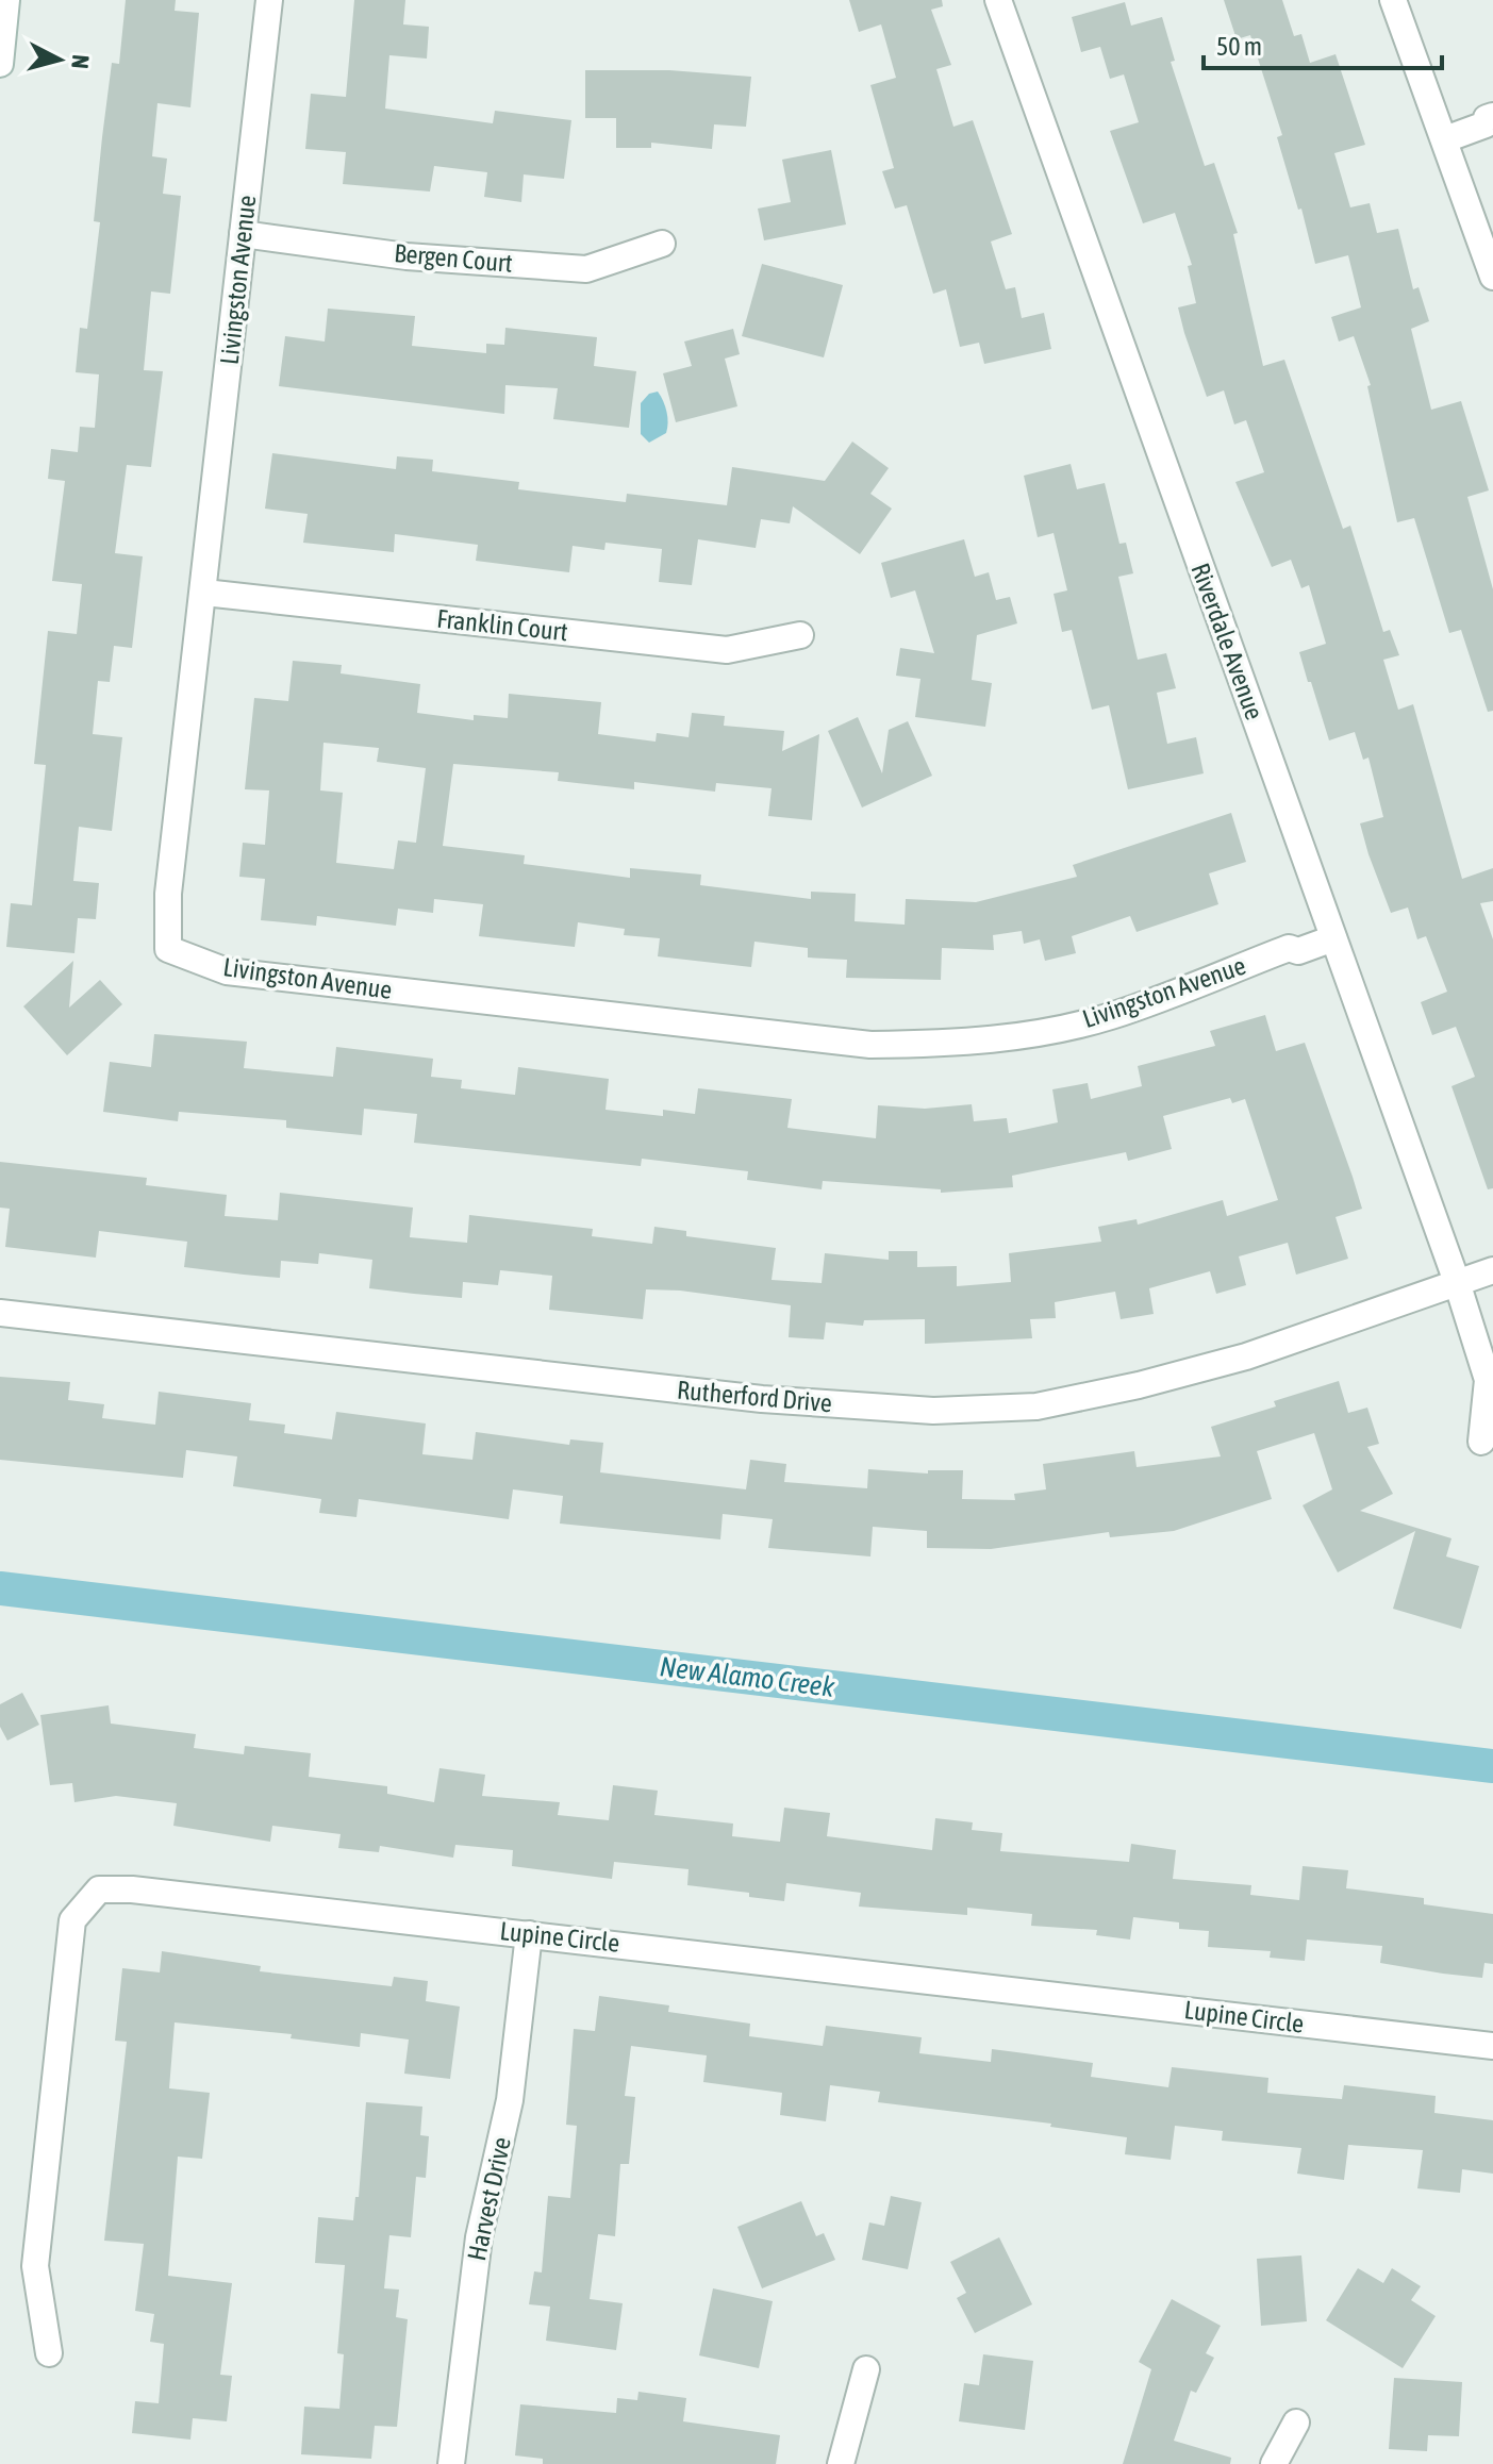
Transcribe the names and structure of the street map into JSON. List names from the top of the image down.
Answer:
{
  "streets": {
    "street": [
      "Bergen Court",
      "Livingston Avenue",
      "Franklin Court",
      "Riverdale Avenue",
      "Rutherford Drive",
      "Lupine Circle",
      "Harvest Drive"
    ]
  },
  "crossings": [
    ["Bergen Court", "Livingston Avenue"],
    ["Livingston Avenue", "Franklin Court"],
    ["Livingston Avenue", "Riverdale Avenue"],
    ["Riverdale Avenue", "Rutherford Drive"],
    ["Lupine Circle", "Harvest Drive"]
  ],
  "water": ["New Alamo Creek"],
  "scale_bar": "50 m",
  "north": "right"
}
